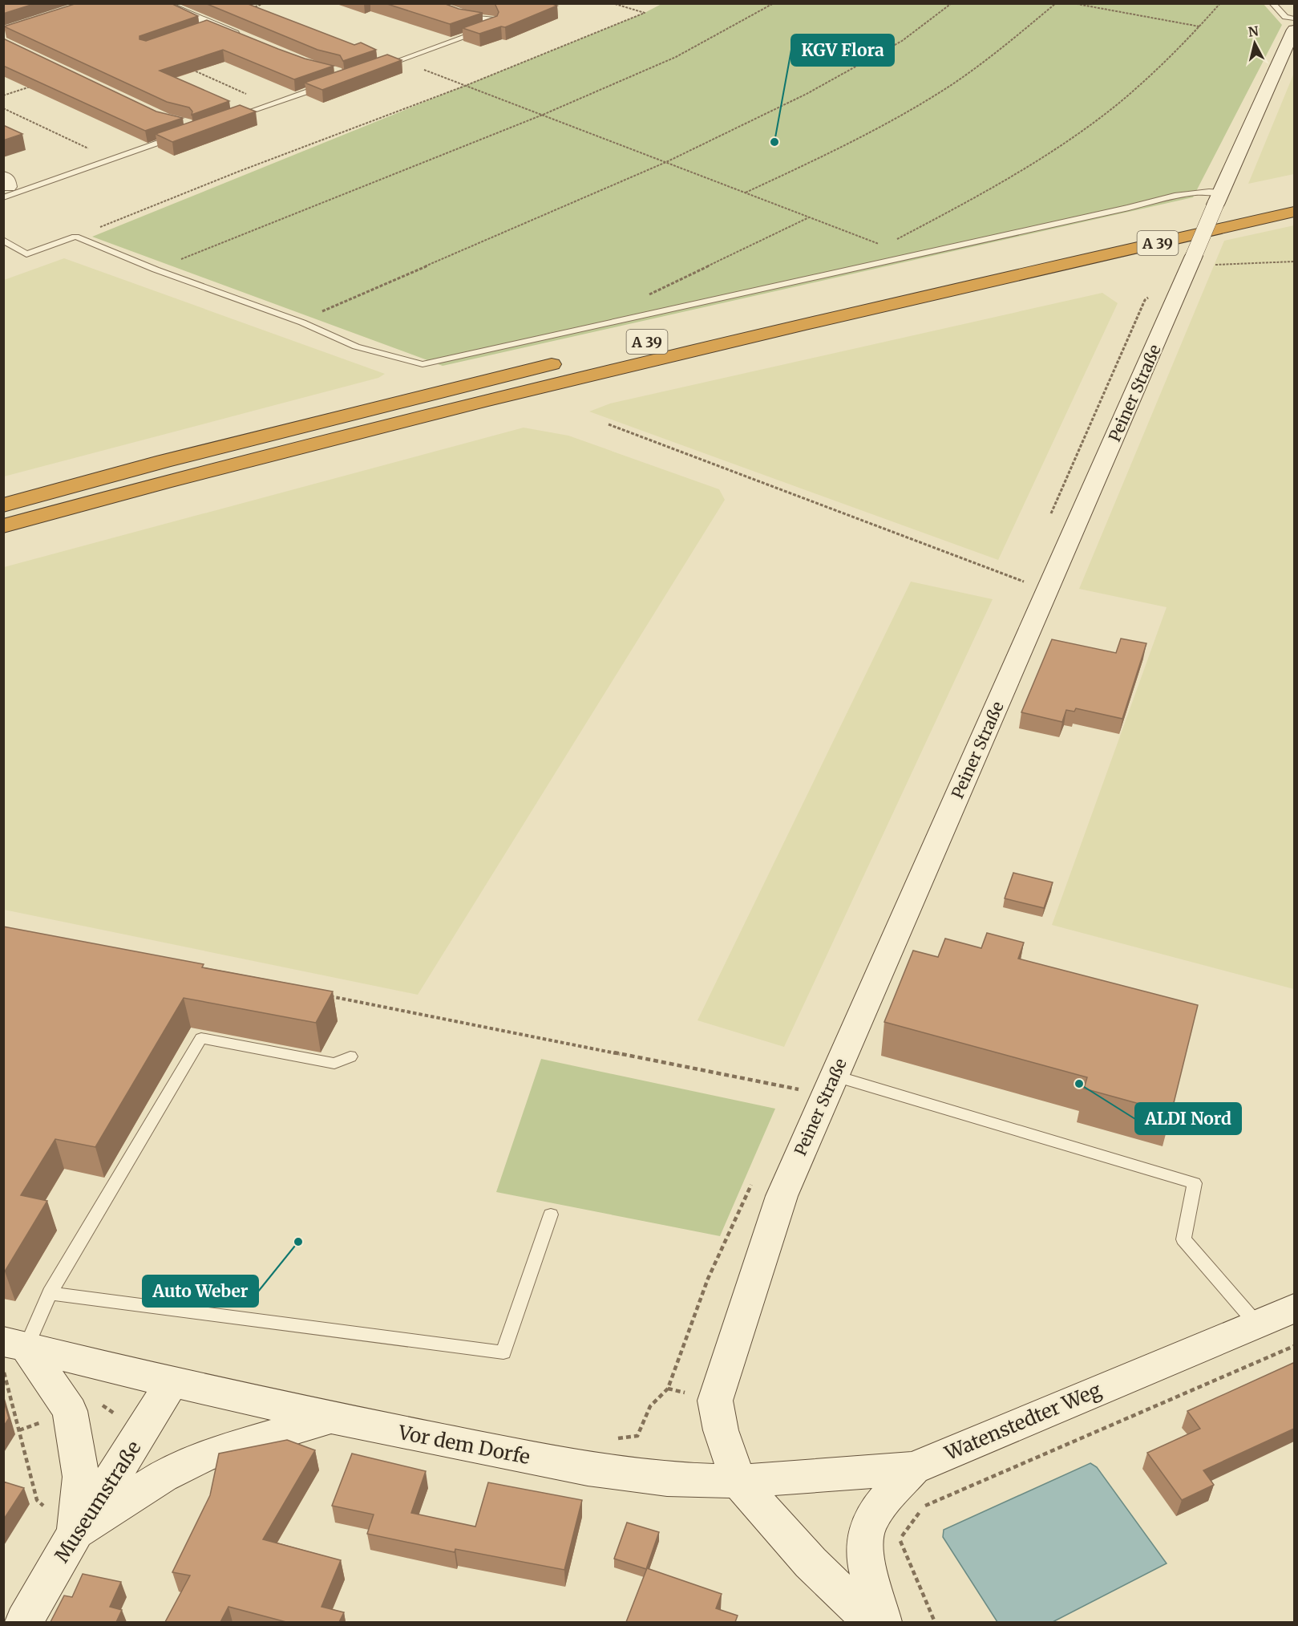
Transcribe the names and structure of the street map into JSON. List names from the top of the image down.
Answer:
{
  "streets": {
    "highway": ["A 39"],
    "street": [
      "Peiner Straße",
      "Watenstedter Weg",
      "Vor dem Dorfe",
      "Museumstraße"
    ]
  },
  "crossings": [
    ["Peiner Straße", "Watenstedter Weg"],
    ["Peiner Straße", "Vor dem Dorfe"],
    ["Watenstedter Weg", "Vor dem Dorfe"],
    ["Vor dem Dorfe", "Museumstraße"]
  ],
  "places": ["KGV Flora", "ALDI Nord", "Auto Weber"],
  "north": "top"
}
